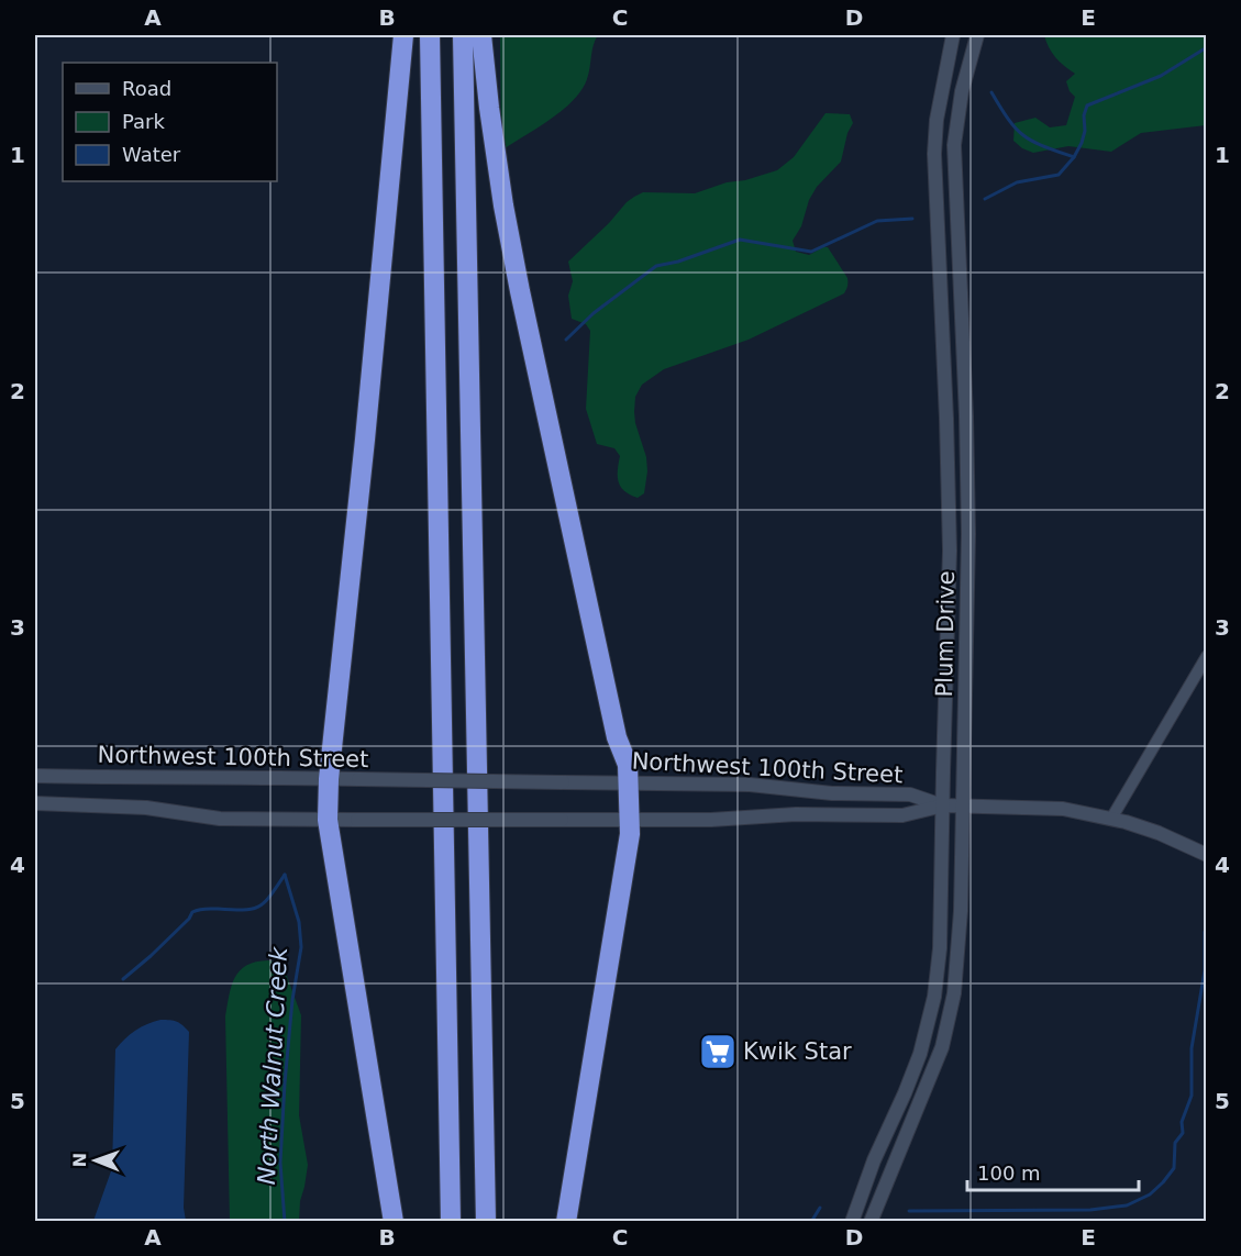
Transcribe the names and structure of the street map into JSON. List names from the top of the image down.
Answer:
{
  "streets": {
    "street": ["Plum Drive", "Northwest 100th Street"]
  },
  "crossings": [
    ["Plum Drive", "Northwest 100th Street"]
  ],
  "water": ["North Walnut Creek"],
  "places": {
    "supermarket": ["Kwik Star"]
  },
  "legend": ["Road", "Park", "Water"],
  "scale_bar": "100 m",
  "north": "left",
  "grid": {
    "columns": [
      "A",
      "B",
      "C",
      "D",
      "E"
    ],
    "rows": [
      "1",
      "2",
      "3",
      "4",
      "5"
    ]
  }
}
